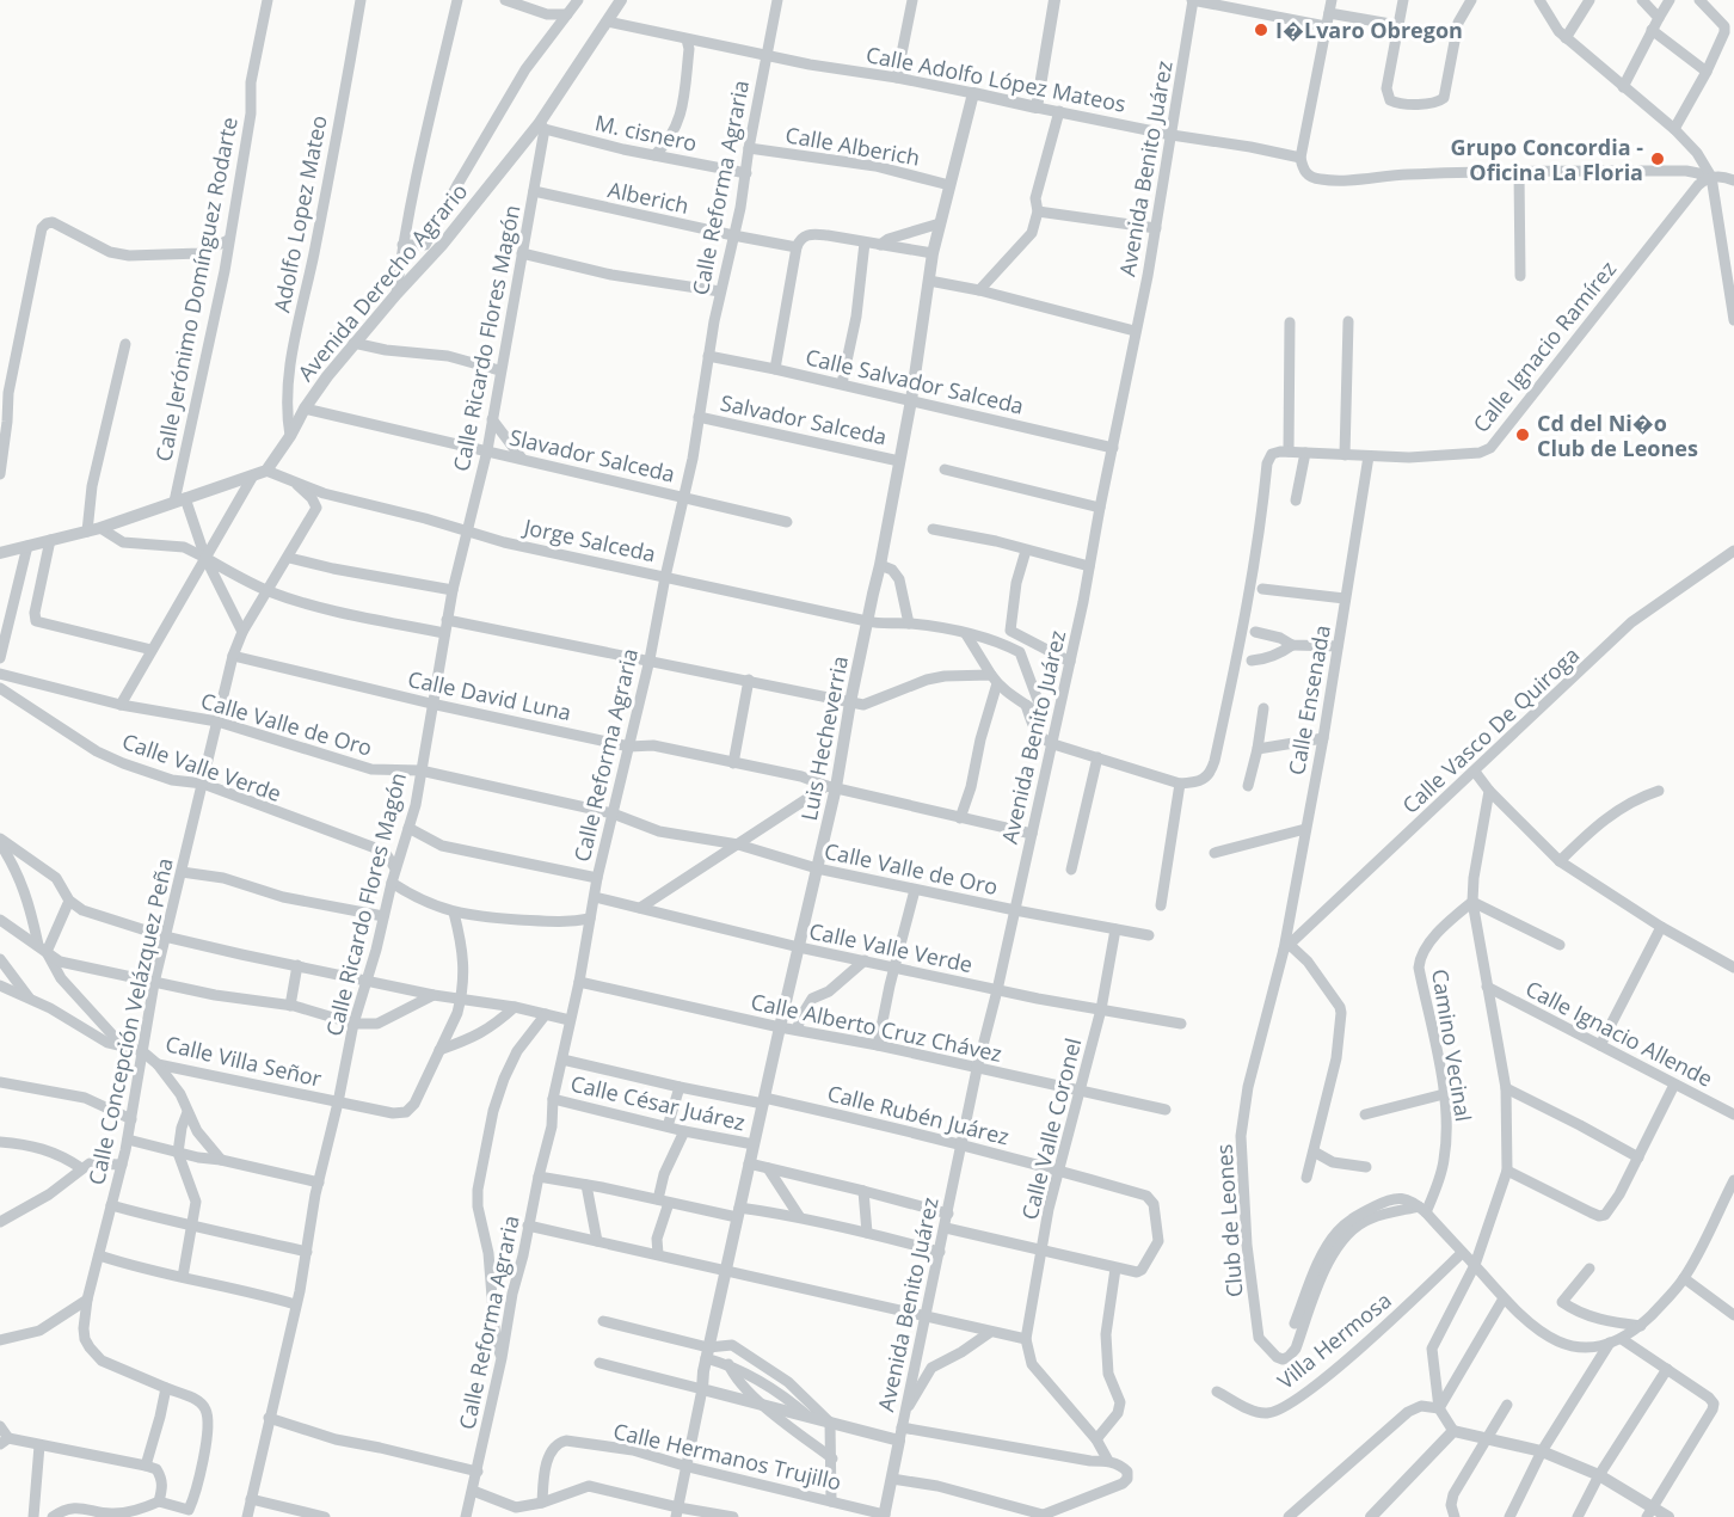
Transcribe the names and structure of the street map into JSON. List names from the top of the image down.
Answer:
{
  "streets": {
    "street": [
      "Calle Adolfo López Mateos",
      "M. cisnero",
      "Calle Alberich",
      "Avenida Benito Juárez",
      "Calle Reforma Agraria",
      "Alberich",
      "Adolfo Lopez Mateo",
      "Avenida Derecho Agrario",
      "Calle Jerónimo Domínguez Rodarte",
      "Calle Ricardo Flores Magón",
      "Calle Ignacio Ramírez",
      "Calle Salvador Salceda",
      "Salvador Salceda",
      "Slavador Salceda",
      "Jorge Salceda",
      "Calle David Luna",
      "Calle Ensenada",
      "Calle Valle de Oro",
      "Calle Vasco De Quiroga",
      "Luis Hecheverria",
      "Calle Valle Verde",
      "Calle Concepción Velázquez Peña",
      "Calle Alberto Cruz Chávez",
      "Calle Ignacio Allende",
      "Camino Vecinal",
      "Calle Villa Señor",
      "Calle César Juárez",
      "Calle Rubén Juárez",
      "Calle Valle Coronel",
      "Club de Leones",
      "Villa Hermosa",
      "Calle Hermanos Trujillo"
    ]
  },
  "crossings": [
    ["Calle Adolfo López Mateos", "Avenida Benito Juárez"],
    ["Calle Adolfo López Mateos", "Calle Reforma Agraria"],
    ["Calle Adolfo López Mateos", "Avenida Derecho Agrario"],
    ["Calle Adolfo López Mateos", "Luis Hecheverria"],
    ["M. cisnero", "Calle Reforma Agraria"],
    ["M. cisnero", "Avenida Derecho Agrario"],
    ["M. cisnero", "Calle Ricardo Flores Magón"],
    ["Calle Alberich", "Calle Reforma Agraria"],
    ["Calle Alberich", "Luis Hecheverria"],
    ["Avenida Benito Juárez", "Calle Salvador Salceda"],
    ["Avenida Benito Juárez", "Calle David Luna"],
    ["Avenida Benito Juárez", "Calle Valle de Oro"],
    ["Avenida Benito Juárez", "Calle Valle Verde"],
    ["Avenida Benito Juárez", "Calle Alberto Cruz Chávez"],
    ["Avenida Benito Juárez", "Calle Rubén Juárez"],
    ["Avenida Benito Juárez", "Calle Hermanos Trujillo"],
    ["Calle Reforma Agraria", "Alberich"],
    ["Calle Reforma Agraria", "Calle Salvador Salceda"],
    ["Calle Reforma Agraria", "Salvador Salceda"],
    ["Calle Reforma Agraria", "Slavador Salceda"],
    ["Calle Reforma Agraria", "Jorge Salceda"],
    ["Calle Reforma Agraria", "Calle David Luna"],
    ["Calle Reforma Agraria", "Calle Valle de Oro"],
    ["Calle Reforma Agraria", "Calle Valle Verde"],
    ["Calle Reforma Agraria", "Calle Alberto Cruz Chávez"],
    ["Calle Reforma Agraria", "Calle César Juárez"],
    ["Calle Reforma Agraria", "Calle Rubén Juárez"],
    ["Alberich", "Calle Ricardo Flores Magón"],
    ["Adolfo Lopez Mateo", "Avenida Derecho Agrario"],
    ["Avenida Derecho Agrario", "Calle Ricardo Flores Magón"],
    ["Avenida Derecho Agrario", "Slavador Salceda"],
    ["Avenida Derecho Agrario", "Jorge Salceda"],
    ["Calle Ricardo Flores Magón", "Slavador Salceda"],
    ["Calle Ricardo Flores Magón", "Jorge Salceda"],
    ["Calle Ricardo Flores Magón", "Calle David Luna"],
    ["Calle Ricardo Flores Magón", "Calle Valle de Oro"],
    ["Calle Ricardo Flores Magón", "Calle Valle Verde"],
    ["Calle Ricardo Flores Magón", "Calle Villa Señor"],
    ["Calle Ignacio Ramírez", "Calle Ensenada"],
    ["Calle Salvador Salceda", "Luis Hecheverria"],
    ["Salvador Salceda", "Luis Hecheverria"],
    ["Jorge Salceda", "Luis Hecheverria"],
    ["Jorge Salceda", "Calle Concepción Velázquez Peña"],
    ["Calle David Luna", "Luis Hecheverria"],
    ["Calle David Luna", "Calle Concepción Velázquez Peña"],
    ["Calle Ensenada", "Calle Vasco De Quiroga"],
    ["Calle Ensenada", "Club de Leones"],
    ["Calle Valle de Oro", "Luis Hecheverria"],
    ["Calle Valle de Oro", "Calle Concepción Velázquez Peña"],
    ["Calle Valle de Oro", "Calle Valle Coronel"],
    ["Calle Vasco De Quiroga", "Club de Leones"],
    ["Luis Hecheverria", "Calle Valle Verde"],
    ["Luis Hecheverria", "Calle Alberto Cruz Chávez"],
    ["Luis Hecheverria", "Calle César Juárez"],
    ["Luis Hecheverria", "Calle Rubén Juárez"],
    ["Calle Valle Verde", "Calle Concepción Velázquez Peña"],
    ["Calle Valle Verde", "Calle Valle Coronel"],
    ["Calle Concepción Velázquez Peña", "Calle Villa Señor"],
    ["Calle Alberto Cruz Chávez", "Calle Valle Coronel"],
    ["Calle Ignacio Allende", "Camino Vecinal"],
    ["Camino Vecinal", "Club de Leones"],
    ["Calle Rubén Juárez", "Calle Valle Coronel"]
  ],
  "places": ["I�Lvaro Obregon", "Grupo Concordia - Oficina La Floria", "Cd del Ni�o Club de Leones"]
}
